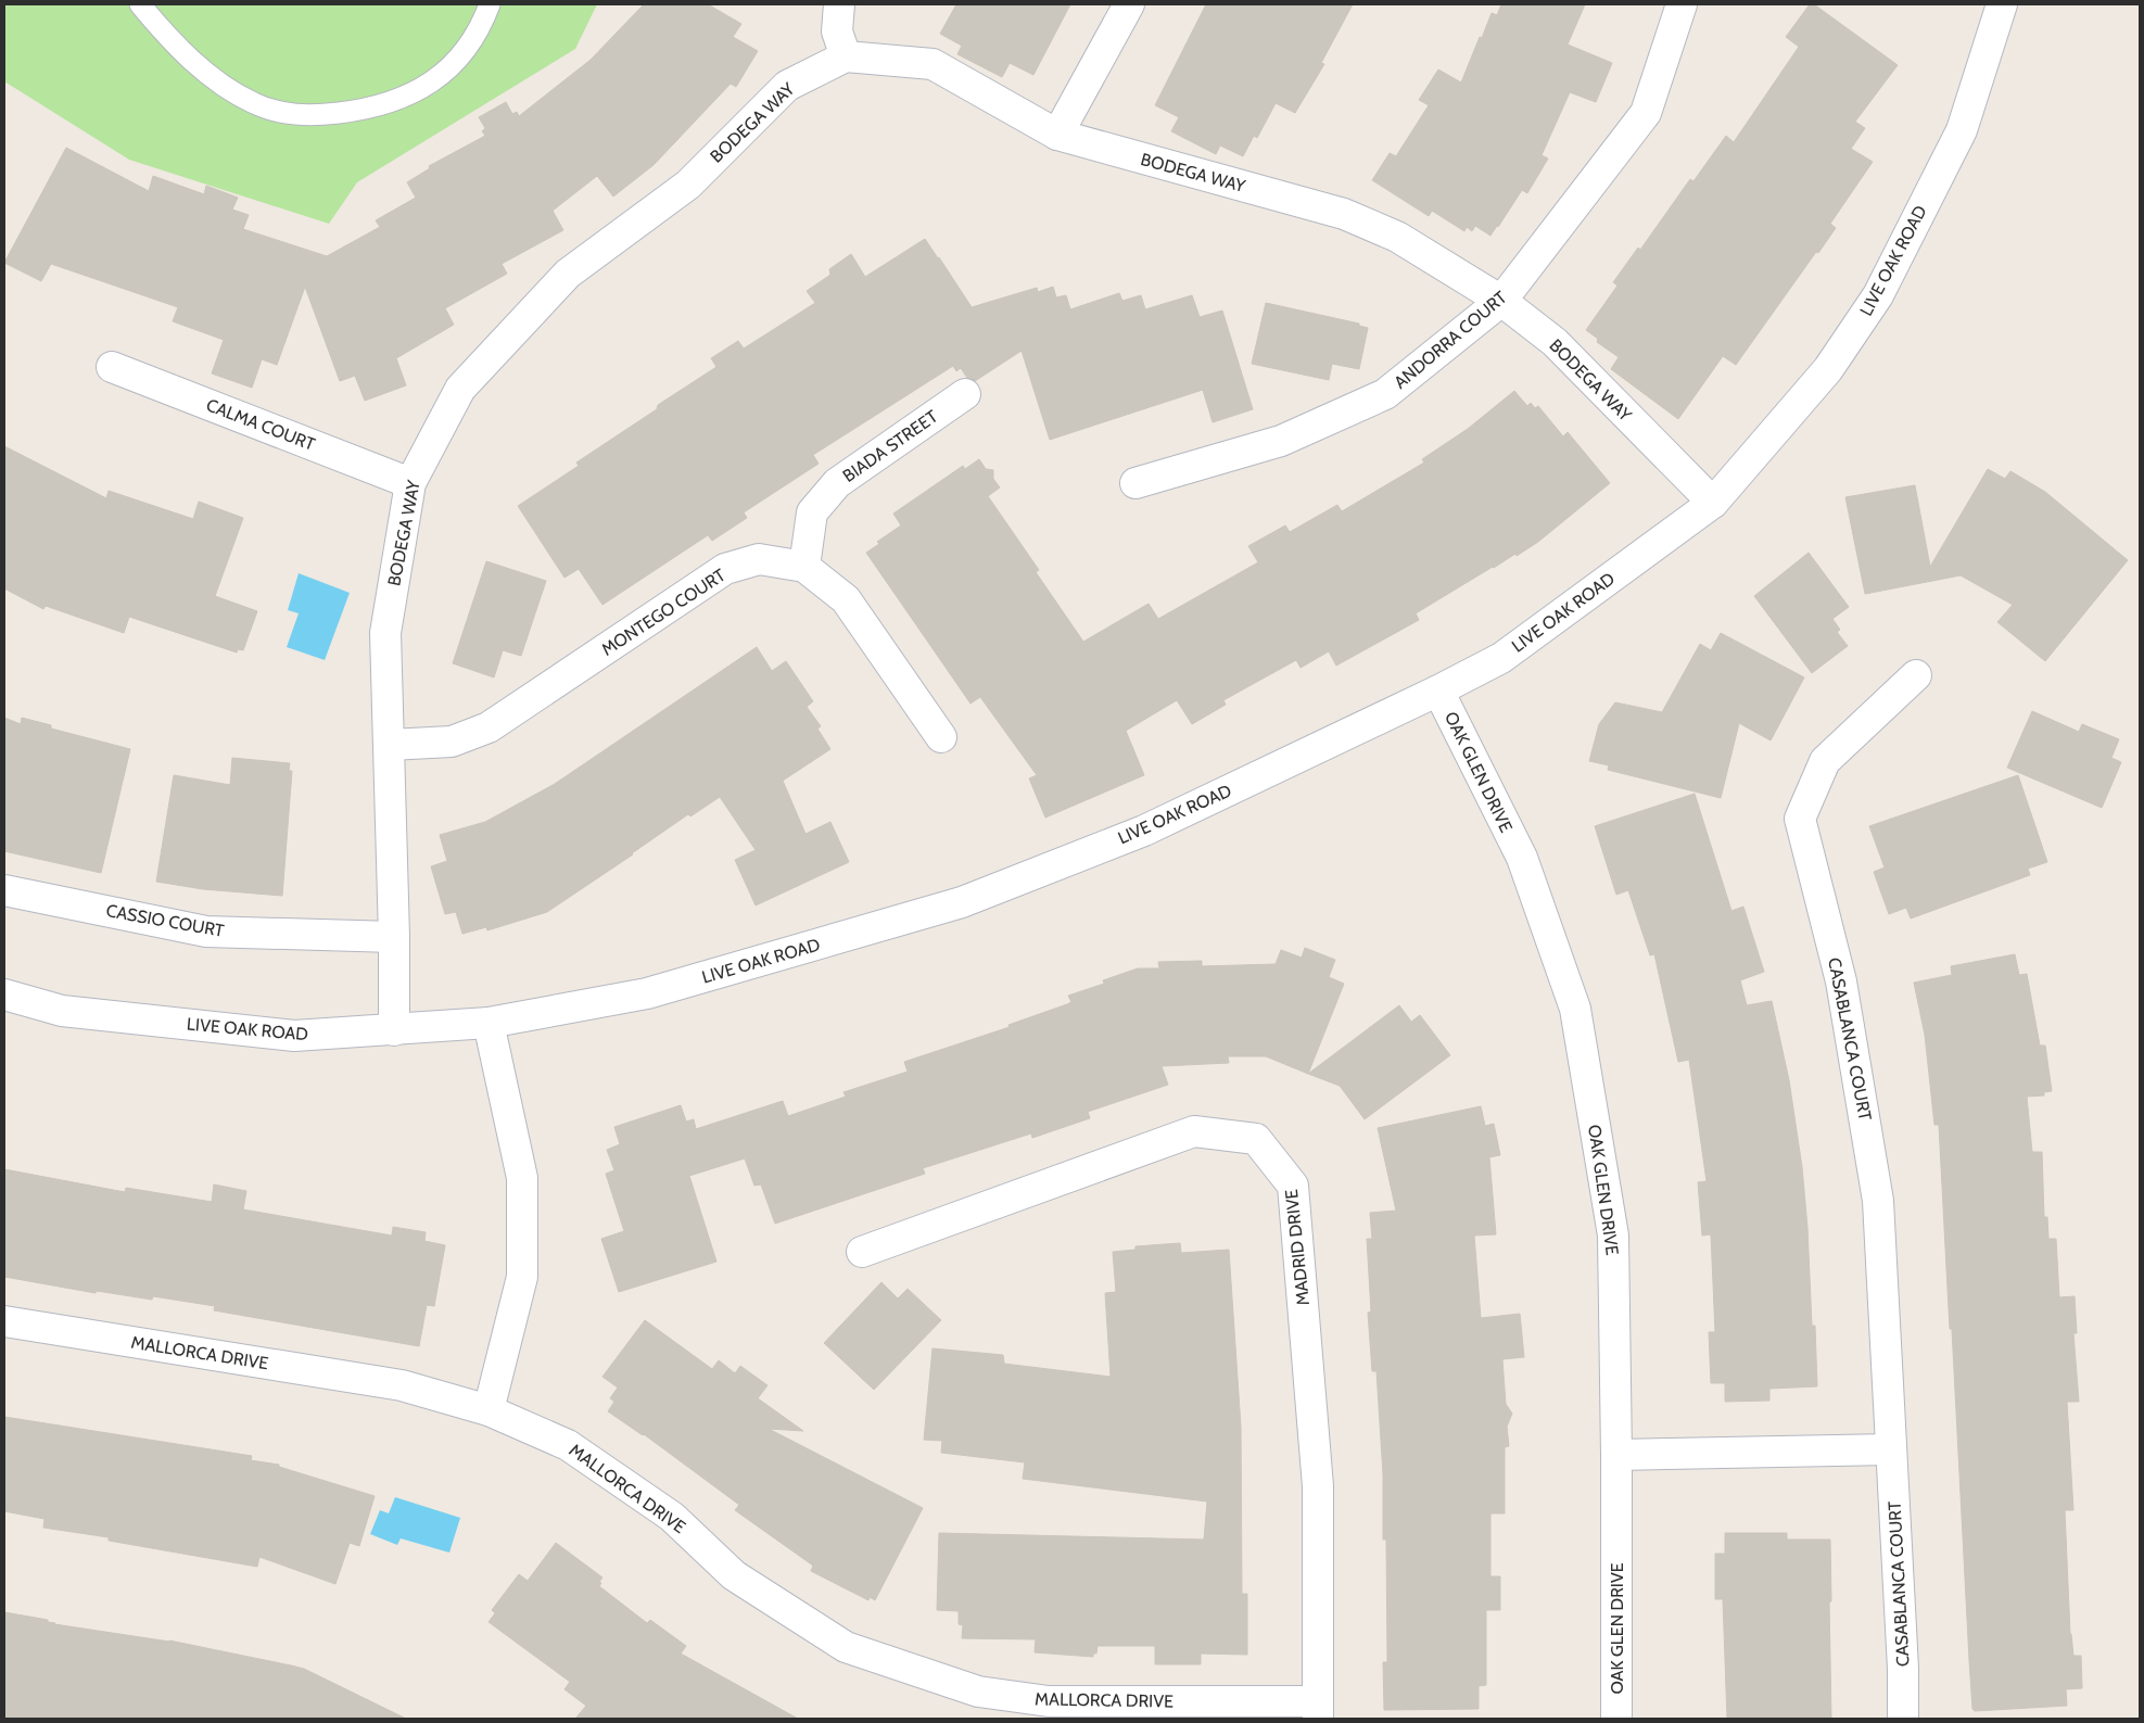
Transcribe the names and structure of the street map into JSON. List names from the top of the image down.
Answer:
{
  "streets": {
    "street": [
      "BODEGA WAY",
      "LIVE OAK ROAD",
      "ANDORRA COURT",
      "CALMA COURT",
      "BIADA STREET",
      "MONTEGO COURT",
      "OAK GLEN DRIVE",
      "CASSIO COURT",
      "CASABLANCA COURT",
      "MADRID DRIVE",
      "MALLORCA DRIVE"
    ]
  },
  "crossings": [
    ["BODEGA WAY", "LIVE OAK ROAD"],
    ["BODEGA WAY", "ANDORRA COURT"],
    ["BODEGA WAY", "CALMA COURT"],
    ["BODEGA WAY", "MONTEGO COURT"],
    ["BODEGA WAY", "CASSIO COURT"],
    ["LIVE OAK ROAD", "OAK GLEN DRIVE"],
    ["BIADA STREET", "MONTEGO COURT"],
    ["MADRID DRIVE", "MALLORCA DRIVE"]
  ]
}
